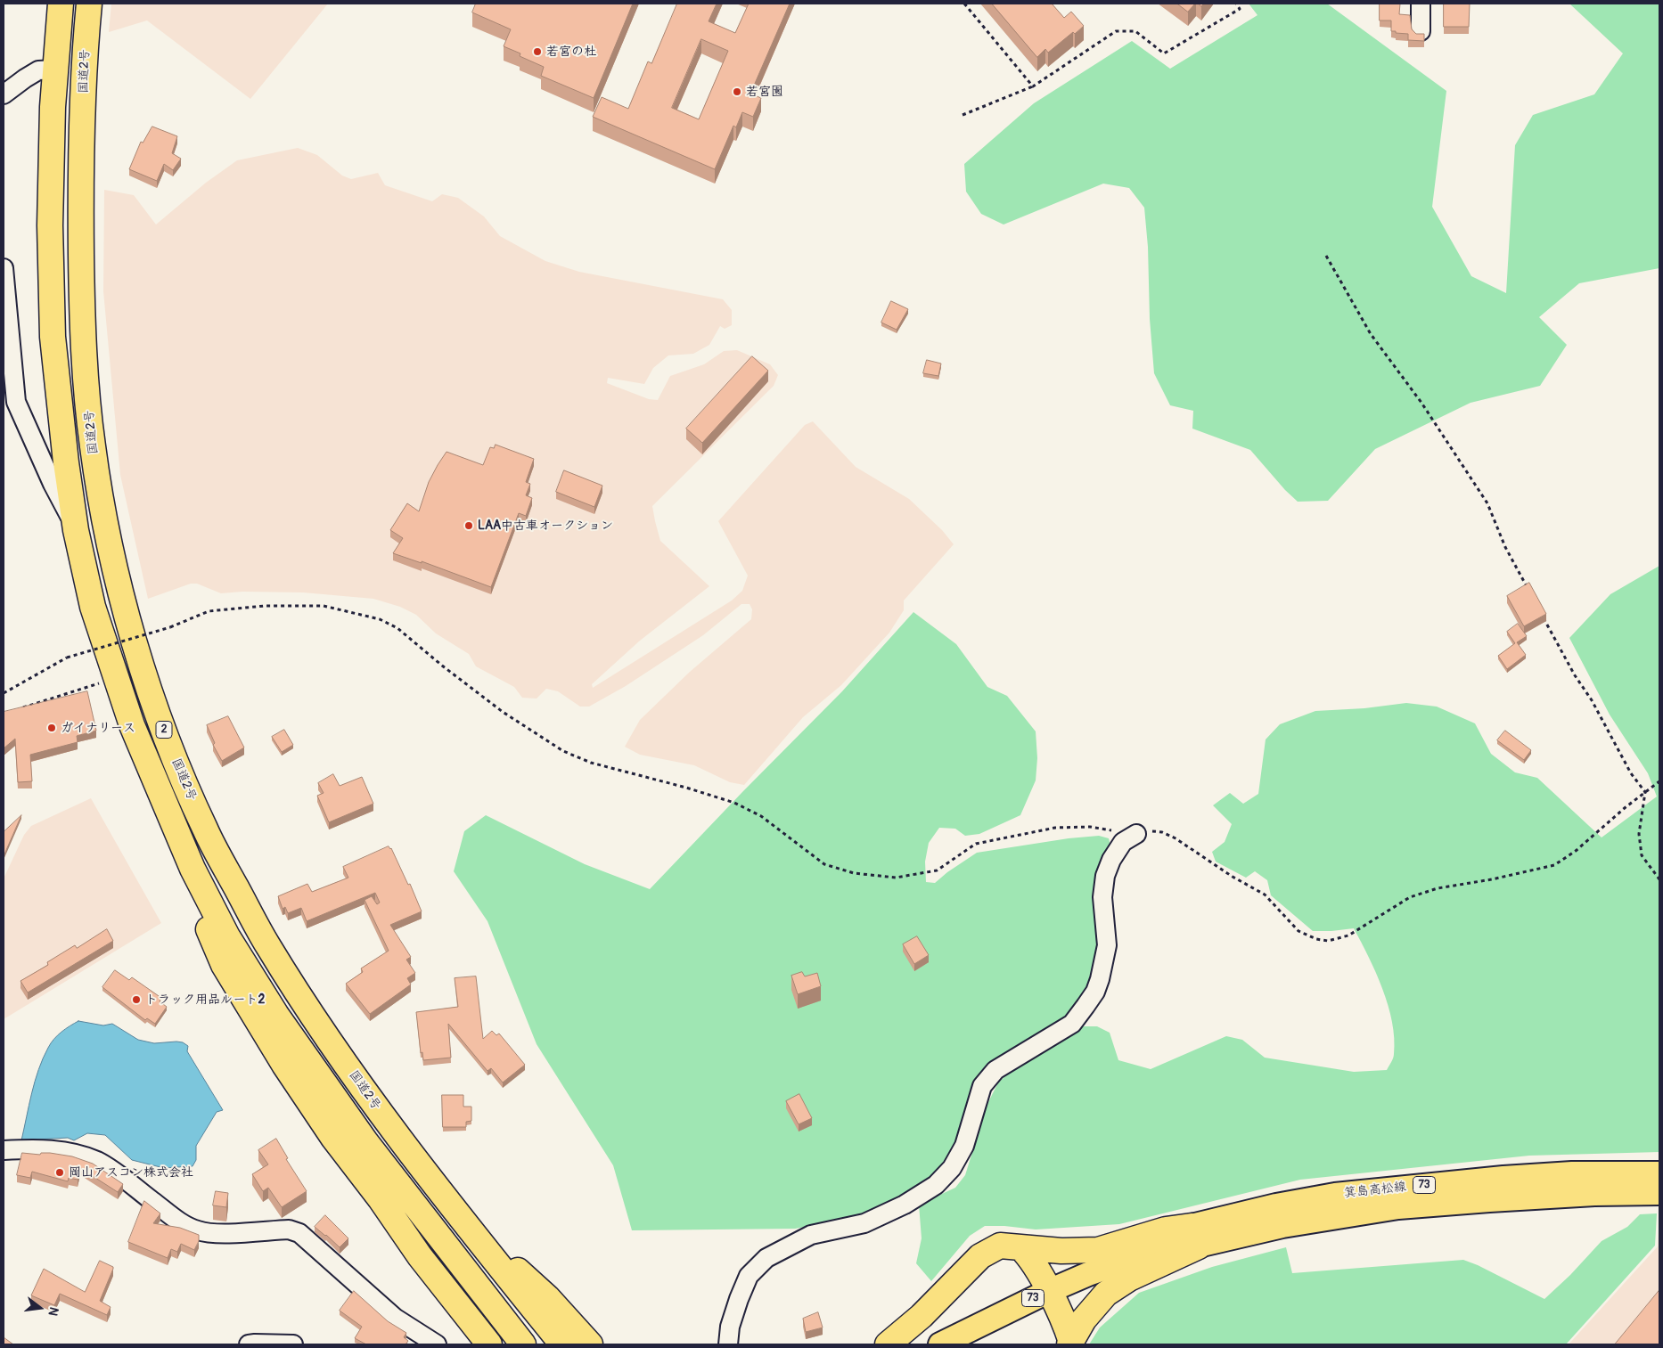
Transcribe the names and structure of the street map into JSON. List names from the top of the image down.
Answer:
{
  "streets": {
    "highway": ["国道2号", "2"],
    "main road": ["73", "箕島高松線"]
  },
  "places": [
    "若宮の杜",
    "若宮園",
    "LAA中古車オークション",
    "ガイナリース",
    "トラック用品ルート2",
    "岡山アスコン株式会社"
  ],
  "north": "right"
}
